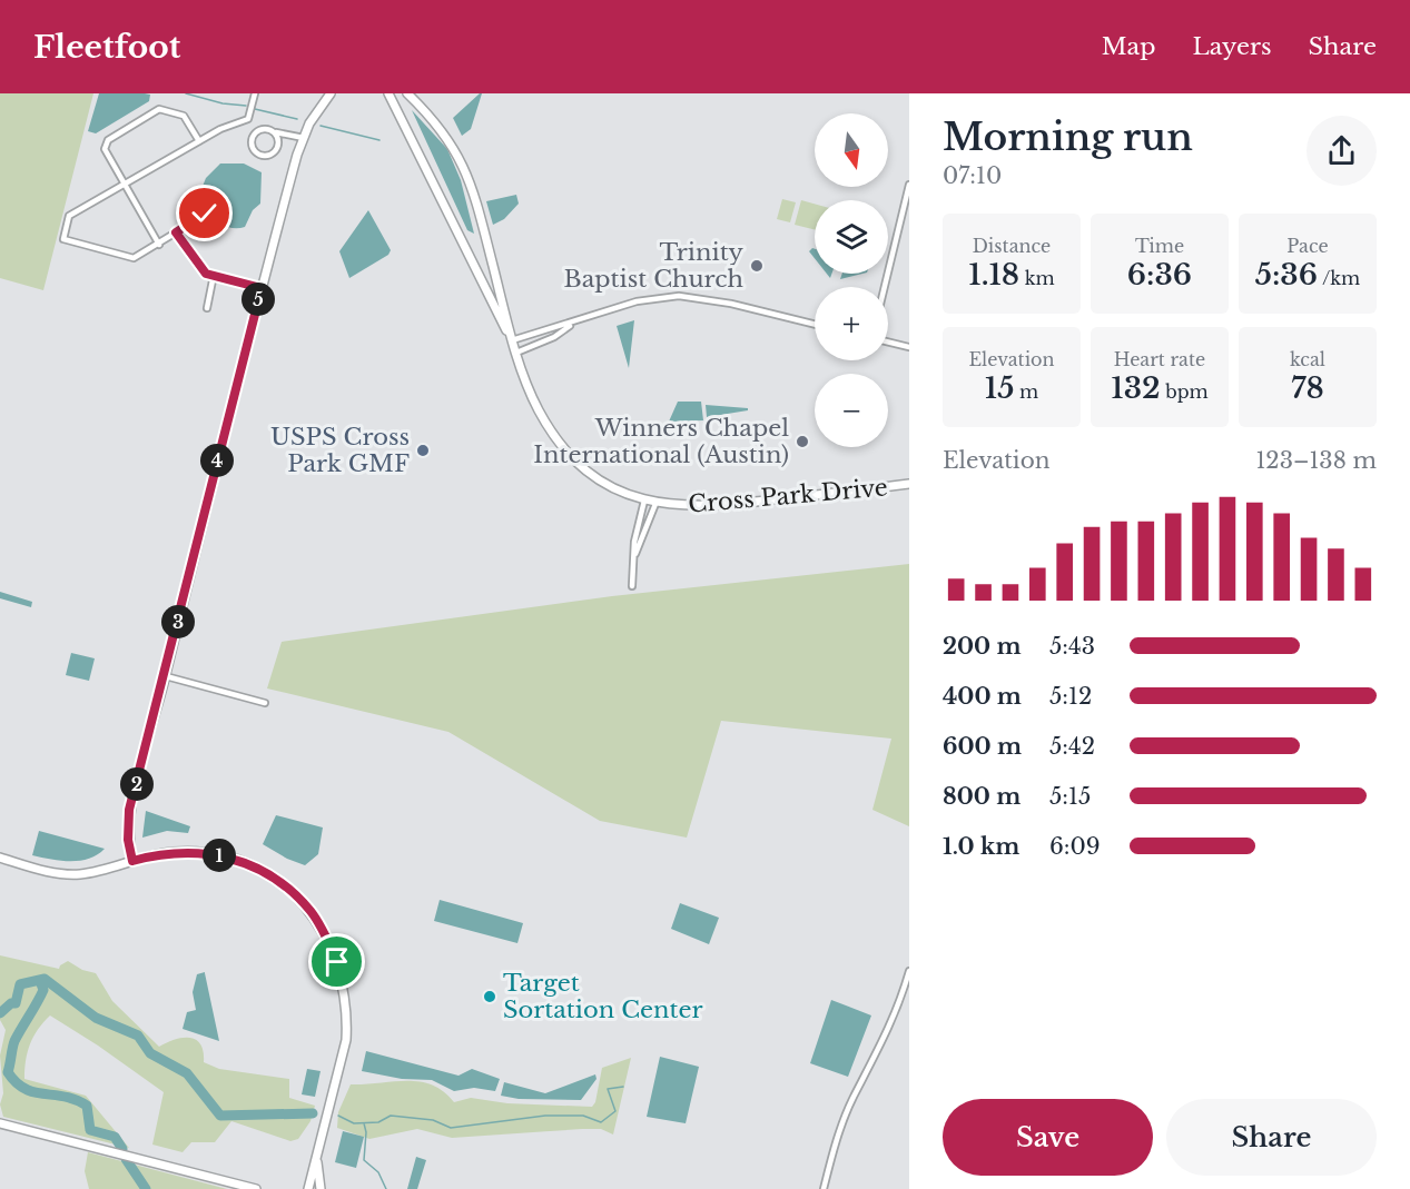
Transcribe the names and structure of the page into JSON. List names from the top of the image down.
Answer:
{
  "streets": {
    "street": ["Cross Park Drive"]
  },
  "places": [
    "Trinity Baptist Church",
    "Winners Chapel International (Austin)",
    "USPS Cross Park GMF",
    "Target Sortation Center"
  ],
  "north": "bottom",
  "page": {
    "header": "Fleetfoot",
    "nav": ["Map", "Layers", "Share"],
    "heading": ["Morning run", "07:10"],
    "map_buttons": ["+", "−"],
    "stats": [
      ["Distance", "1.18 km"],
      ["Time", "6:36"],
      ["Pace", "5:36 /km"],
      ["Elevation", "15 m"],
      ["Heart rate", "132 bpm"],
      ["kcal", "78"]
    ],
    "pins": [
      "5",
      "4",
      "3",
      "2",
      "1"
    ],
    "chart": ["Elevation", "123–138 m"],
    "list": [
      {
        "name": "200 m",
        "note": "5:43"
      },
      {
        "name": "400 m",
        "note": "5:12"
      },
      {
        "name": "600 m",
        "note": "5:42"
      },
      {
        "name": "800 m",
        "note": "5:15"
      },
      {
        "name": "1.0 km",
        "note": "6:09"
      }
    ],
    "buttons": ["Save", "Share"]
  }
}
